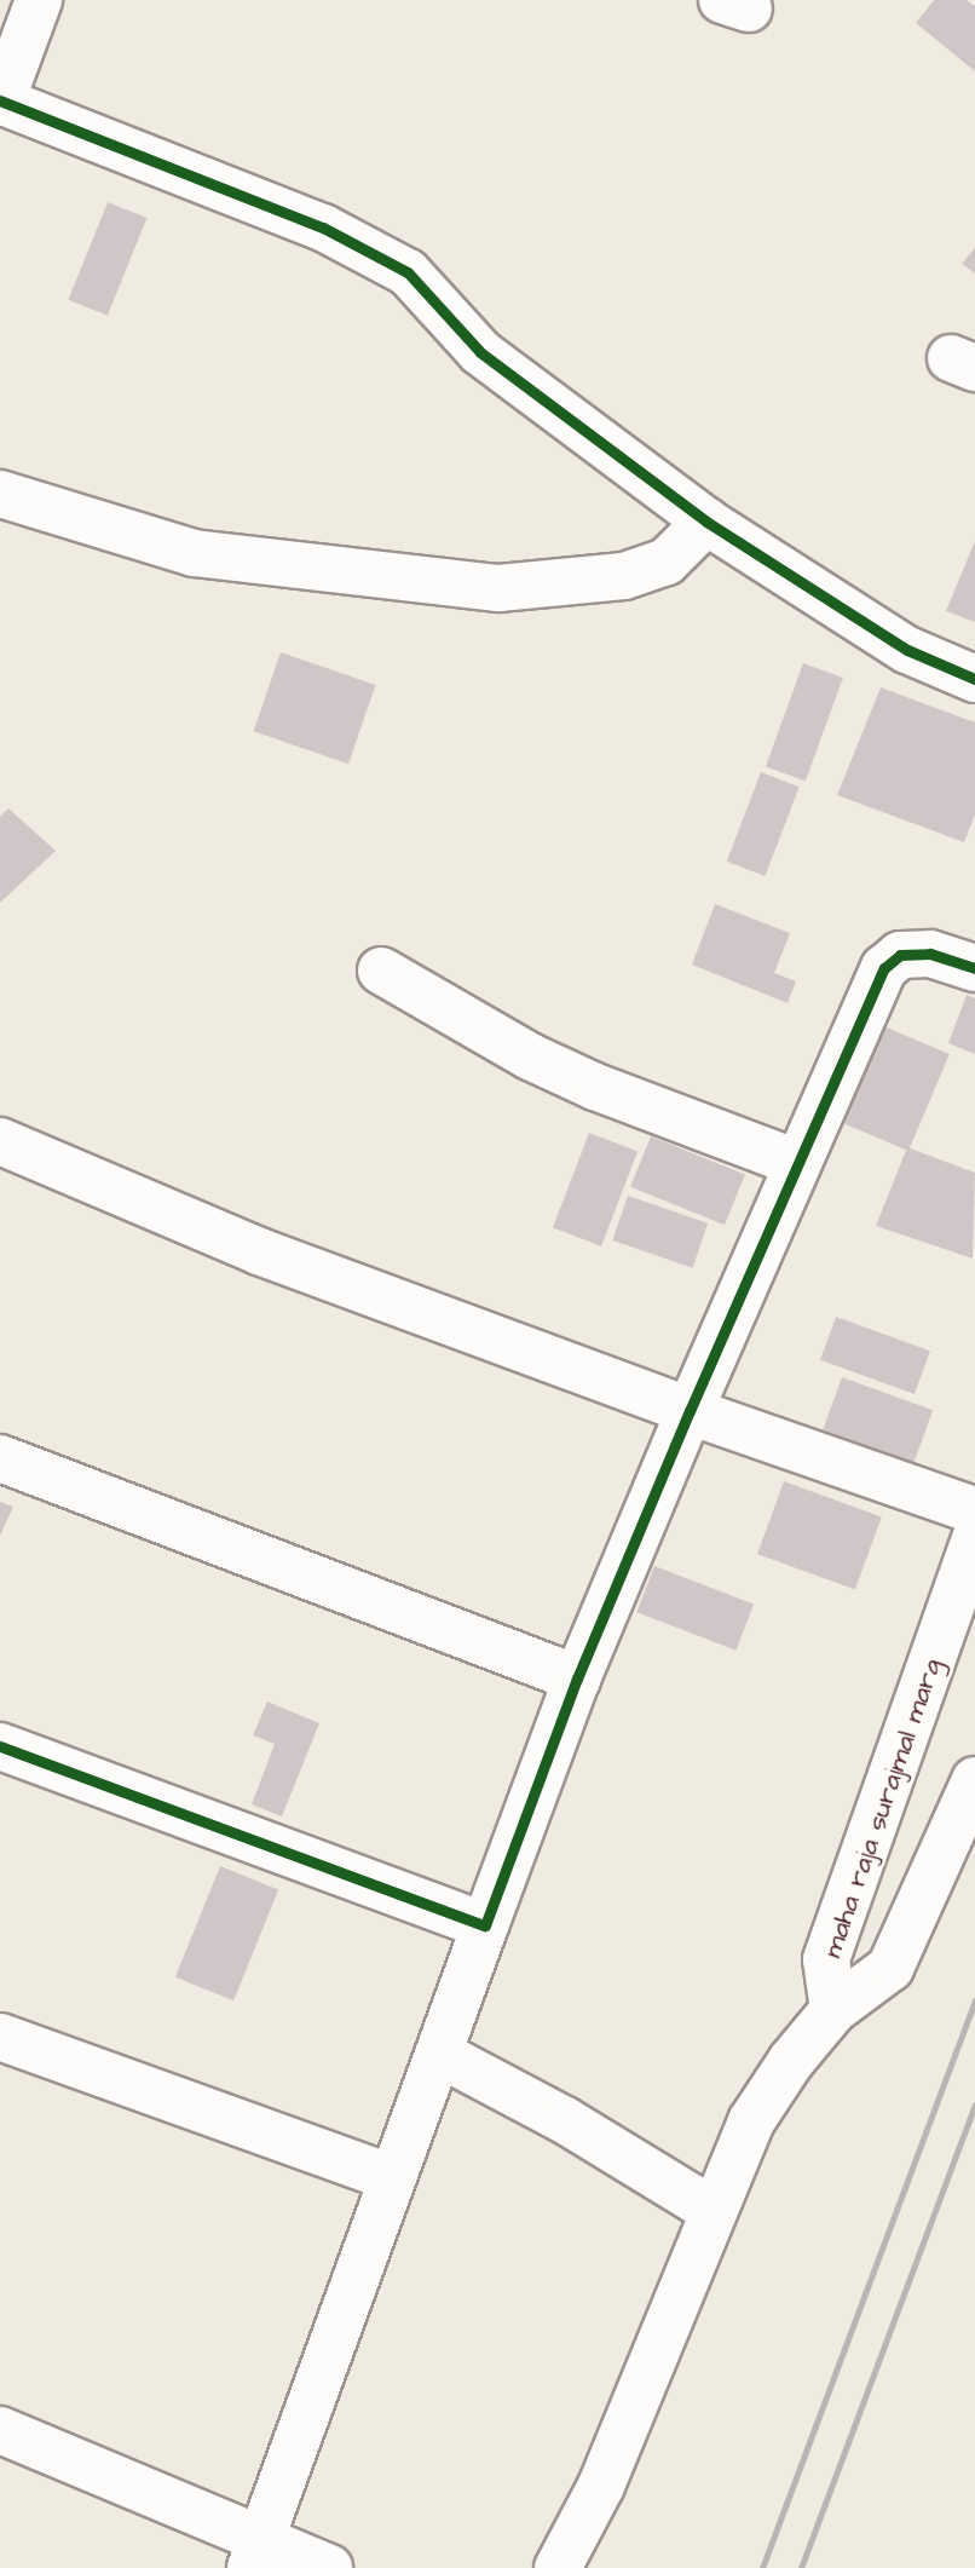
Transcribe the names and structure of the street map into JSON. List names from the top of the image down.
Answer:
{
  "streets": {
    "street": ["maha raja surajmal marg"]
  }
}
